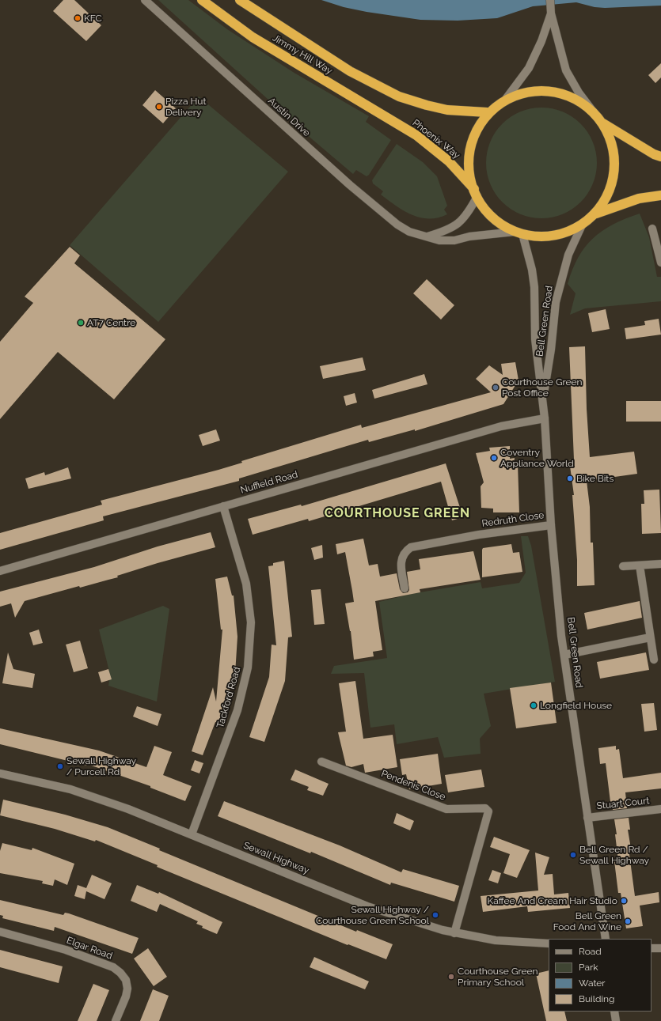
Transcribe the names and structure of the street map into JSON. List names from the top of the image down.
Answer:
{
  "streets": {
    "highway": ["Jimmy Hill Way", "Phoenix Way"],
    "street": [
      "Austin Drive",
      "Bell Green Road",
      "Nuffield Road",
      "Redruth Close",
      "Tackford Road",
      "Pendenis Close",
      "Stuart Court",
      "Sewall Highway",
      "Elgar Road"
    ]
  },
  "crossings": [
    ["Jimmy Hill Way", "Phoenix Way"],
    ["Austin Drive", "Bell Green Road"],
    ["Bell Green Road", "Nuffield Road"],
    ["Bell Green Road", "Redruth Close"],
    ["Bell Green Road", "Stuart Court"],
    ["Nuffield Road", "Tackford Road"],
    ["Tackford Road", "Sewall Highway"],
    ["Pendenis Close", "Sewall Highway"]
  ],
  "districts": ["COURTHOUSE GREEN"],
  "places": [
    "KFC",
    "Pizza Hut Delivery",
    "AT7 Centre",
    "Courthouse Green Post Office",
    "Coventry Appliance World",
    "Bike Bits",
    "Longfield House",
    "Sewall Highway / Purcell Rd",
    "Bell Green Rd / Sewall Highway",
    "Kaffee And Cream Hair Studio",
    "Sewall Highway / Courthouse Green School",
    "Bell Green Food And Wine",
    "Courthouse Green Primary School"
  ],
  "legend": [
    "Road",
    "Park",
    "Water",
    "Building"
  ]
}
